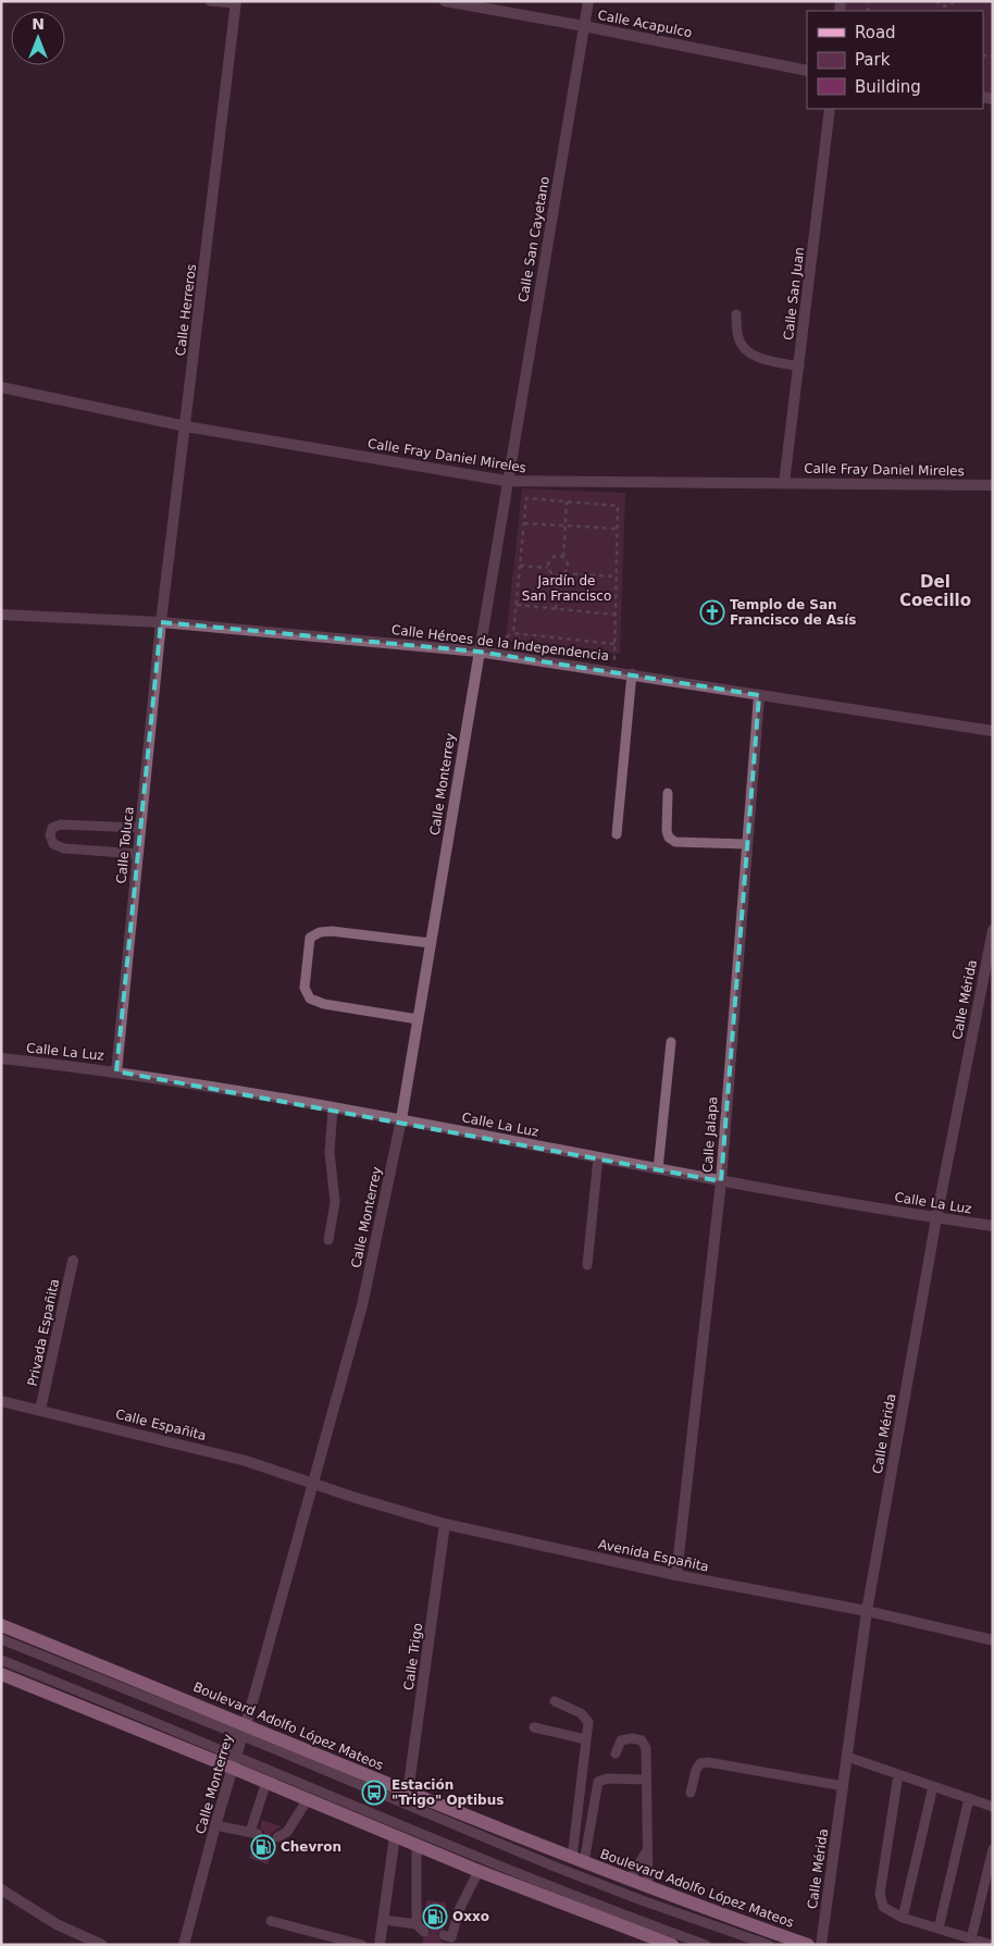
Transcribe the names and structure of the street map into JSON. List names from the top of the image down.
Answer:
{
  "streets": {
    "main road": ["Boulevard Adolfo López Mateos"],
    "street": [
      "Calle Acapulco",
      "Calle San Cayetano",
      "Calle San Juan",
      "Calle Herreros",
      "Calle Fray Daniel Mireles",
      "Calle Héroes de la Independencia",
      "Calle Monterrey",
      "Calle Toluca",
      "Calle Mérida",
      "Calle La Luz",
      "Calle Jalapa",
      "Privada Españita",
      "Calle Españita",
      "Avenida Españita",
      "Calle Trigo"
    ]
  },
  "crossings": [
    ["Calle Acapulco", "Calle San Cayetano"],
    ["Calle San Cayetano", "Calle Fray Daniel Mireles"],
    ["Calle San Cayetano", "Calle Monterrey"],
    ["Calle San Juan", "Calle Fray Daniel Mireles"],
    ["Calle Herreros", "Calle Fray Daniel Mireles"],
    ["Calle Herreros", "Calle Héroes de la Independencia"],
    ["Calle Herreros", "Calle Toluca"],
    ["Calle Fray Daniel Mireles", "Calle Monterrey"],
    ["Calle Héroes de la Independencia", "Calle Monterrey"],
    ["Calle Héroes de la Independencia", "Calle Toluca"],
    ["Calle Héroes de la Independencia", "Calle Jalapa"],
    ["Calle Monterrey", "Calle La Luz"],
    ["Calle Monterrey", "Calle Españita"],
    ["Calle Monterrey", "Avenida Españita"],
    ["Calle Monterrey", "Boulevard Adolfo López Mateos"],
    ["Calle Toluca", "Calle La Luz"],
    ["Calle Mérida", "Calle La Luz"],
    ["Calle Mérida", "Avenida Españita"],
    ["Calle La Luz", "Calle Jalapa"],
    ["Calle Jalapa", "Avenida Españita"],
    ["Privada Españita", "Calle Españita"],
    ["Calle Españita", "Avenida Españita"],
    ["Avenida Españita", "Calle Trigo"],
    ["Calle Trigo", "Boulevard Adolfo López Mateos"]
  ],
  "districts": ["Del Coecillo"],
  "parks": ["Jardín de San Francisco"],
  "places": {
    "church": ["Templo de San Francisco de Asís"],
    "bus stop": ["Estación \"Trigo\" Optibus"],
    "fuel station": ["Chevron", "Oxxo"]
  },
  "legend": ["Road", "Park", "Building"],
  "north": "top"
}
